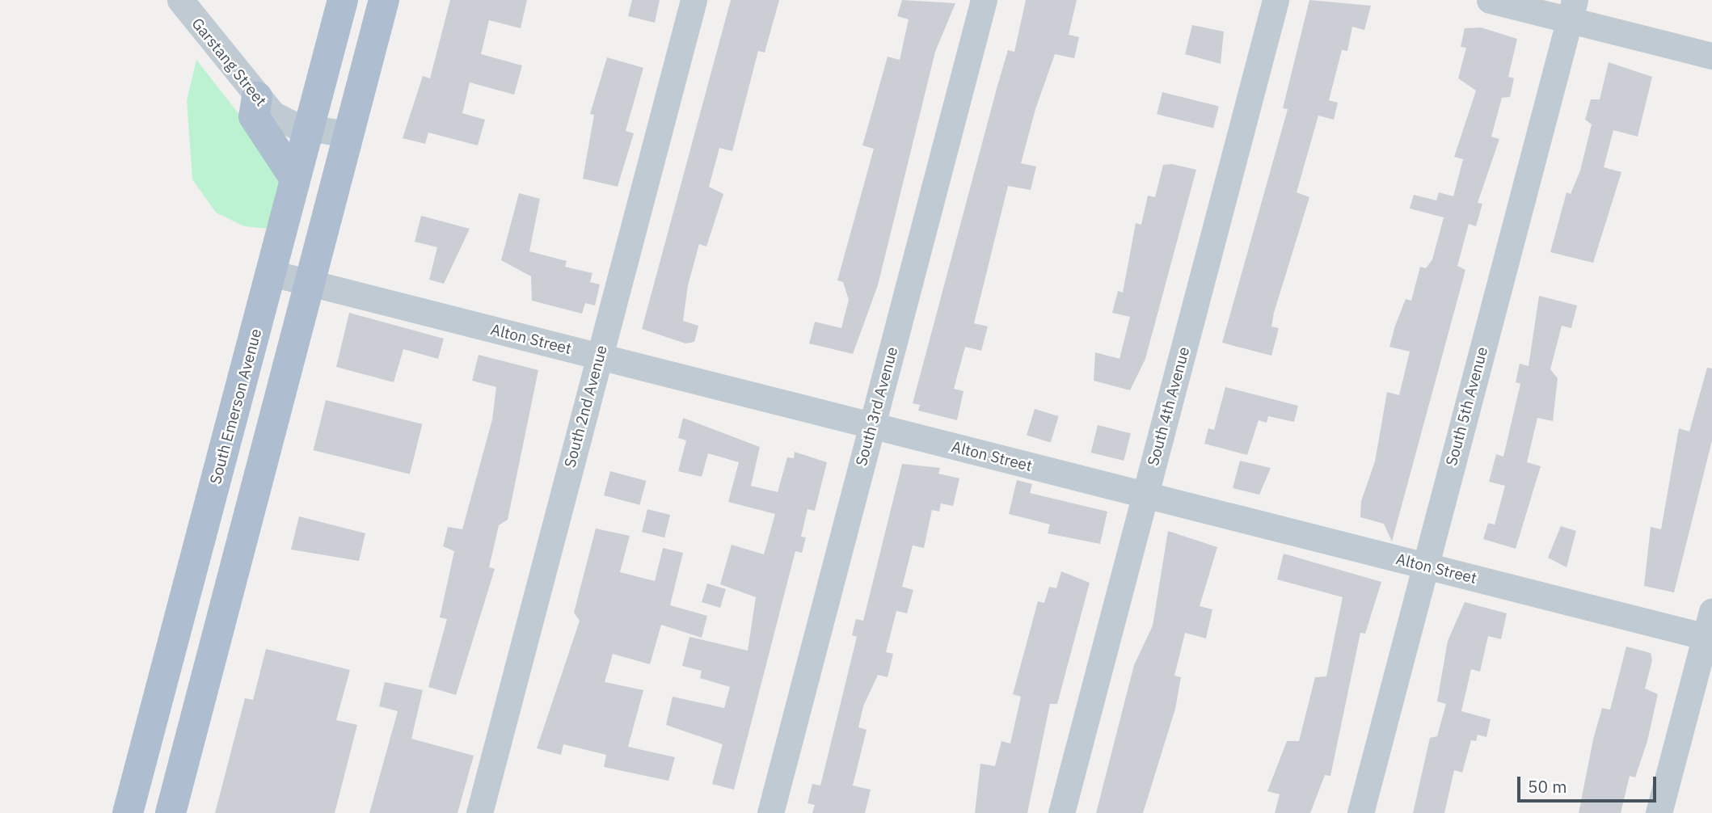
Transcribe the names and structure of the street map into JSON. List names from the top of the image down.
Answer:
{
  "streets": {
    "main road": ["South Emerson Avenue"],
    "street": [
      "Garstang Street",
      "Alton Street",
      "South 2nd Avenue",
      "South 3rd Avenue",
      "South 4th Avenue",
      "South 5th Avenue"
    ]
  },
  "crossings": [
    ["Garstang Street", "South Emerson Avenue"],
    ["Alton Street", "South Emerson Avenue"],
    ["Alton Street", "South 2nd Avenue"],
    ["Alton Street", "South 3rd Avenue"],
    ["Alton Street", "South 4th Avenue"],
    ["Alton Street", "South 5th Avenue"]
  ],
  "scale_bar": "50 m"
}
